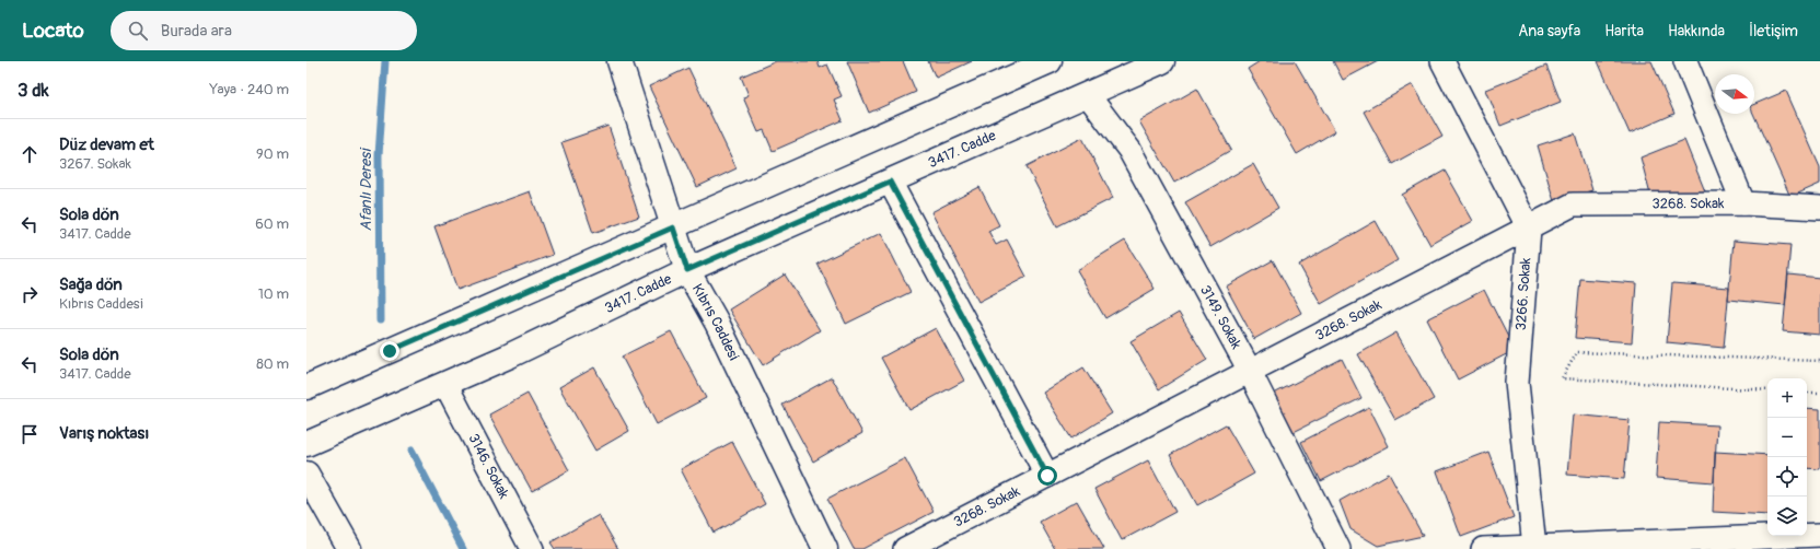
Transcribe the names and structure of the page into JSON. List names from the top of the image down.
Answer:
{
  "streets": {
    "street": [
      "3417. Cadde",
      "3268. Sokak",
      "3266. Sokak",
      "3149. Sokak",
      "Kıbrıs Caddesi",
      "3146. Sokak"
    ]
  },
  "crossings": [
    ["3417. Cadde", "3149. Sokak"],
    ["3417. Cadde", "Kıbrıs Caddesi"],
    ["3417. Cadde", "3146. Sokak"],
    ["3268. Sokak", "3266. Sokak"],
    ["3268. Sokak", "3149. Sokak"]
  ],
  "water": ["Afanlı Deresi"],
  "north": "right",
  "page": {
    "header": "Locato",
    "search": "Burada ara",
    "nav": [
      "Ana sayfa",
      "Harita",
      "Hakkında",
      "İletişim"
    ],
    "heading": ["3 dk", "Yaya · 240 m"],
    "list": [
      ["Düz devam et", "3267. Sokak", "90 m"],
      ["Sola dön", "3417. Cadde", "60 m"],
      ["Sağa dön", "Kıbrıs Caddesi", "10 m"],
      ["Sola dön", "3417. Cadde", "80 m"],
      "Varış noktası"
    ],
    "map_buttons": ["+", "−"]
  }
}
